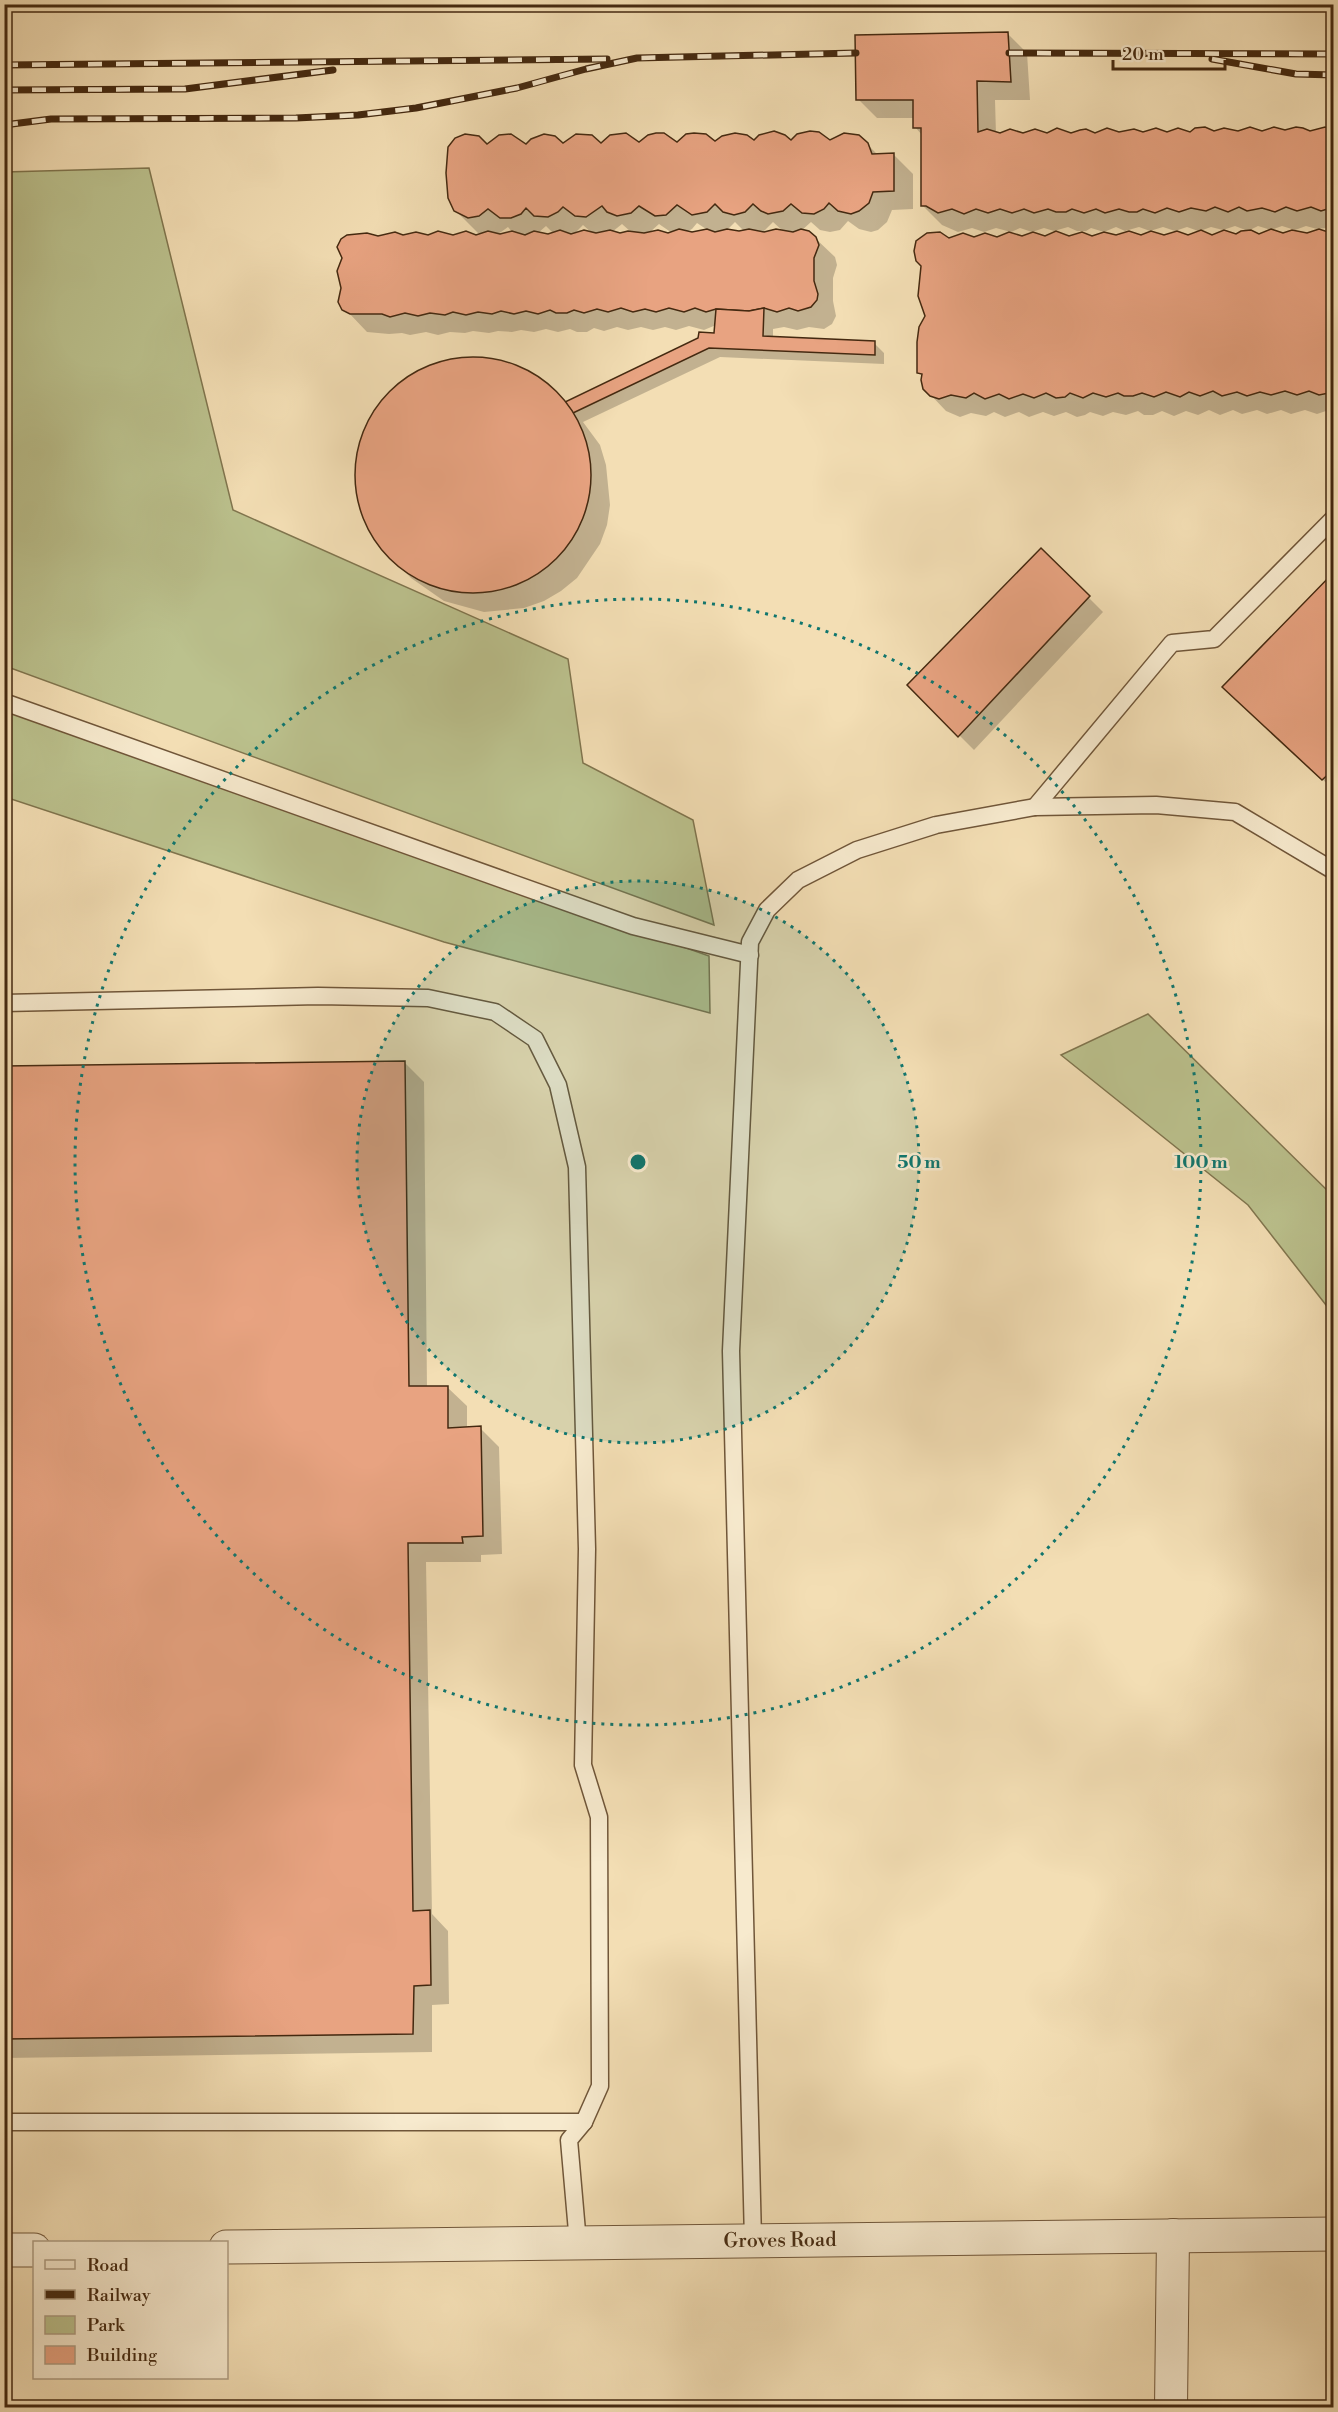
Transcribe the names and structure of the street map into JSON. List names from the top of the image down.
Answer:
{
  "streets": {
    "street": ["Groves Road"]
  },
  "legend": [
    "Road",
    "Railway",
    "Park",
    "Building"
  ],
  "scale_bar": "20 m",
  "rings": ["50 m", "100 m"]
}
